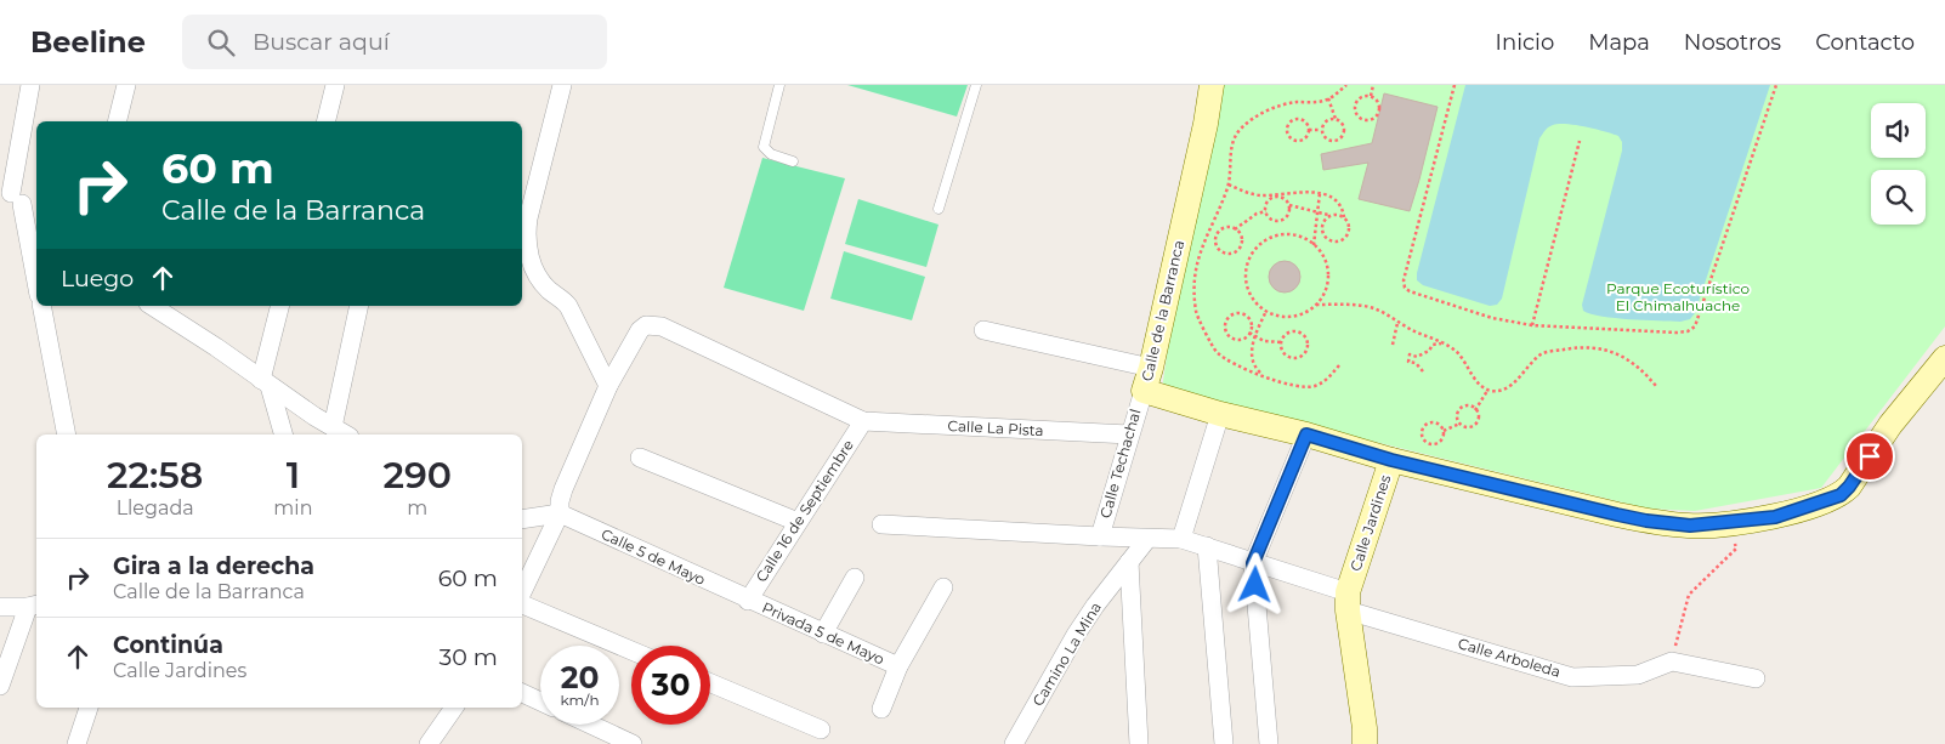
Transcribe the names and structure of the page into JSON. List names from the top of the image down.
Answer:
{
  "streets": {
    "main road": ["Calle de la Barranca", "Calle Jardines"],
    "street": [
      "Calle La Pista",
      "Calle Techachal",
      "Calle 16 de Septiembre",
      "Calle 5 de Mayo",
      "Privada 5 de Mayo",
      "Camino La Mina",
      "Calle Arboleda"
    ]
  },
  "crossings": [
    ["Calle de la Barranca", "Calle Techachal"],
    ["Calle de la Barranca", "Calle Jardines"],
    ["Calle La Pista", "Calle Techachal"],
    ["Calle La Pista", "Calle 16 de Septiembre"],
    ["Calle Techachal", "Calle Arboleda"],
    ["Calle 16 de Septiembre", "Calle 5 de Mayo"],
    ["Calle 16 de Septiembre", "Privada 5 de Mayo"],
    ["Calle Jardines", "Calle Arboleda"],
    ["Calle 5 de Mayo", "Privada 5 de Mayo"],
    ["Camino La Mina", "Calle Arboleda"]
  ],
  "parks": ["Parque Ecoturístico El Chimalhuache"],
  "page": {
    "header": "Beeline",
    "search": "Buscar aquí",
    "nav": [
      "Inicio",
      "Mapa",
      "Nosotros",
      "Contacto"
    ],
    "turn": ["60 m", "Calle de la Barranca"],
    "then": "Luego",
    "eta": [
      "22:58",
      "Llegada",
      "1",
      "min",
      "290",
      "m"
    ],
    "list": [
      {
        "name": "Gira a la derecha",
        "note": "Calle de la Barranca",
        "value": "60 m"
      },
      {
        "name": "Continúa",
        "note": "Calle Jardines",
        "value": "30 m"
      }
    ],
    "speed": "20 km/h",
    "limit": "30"
  }
}
